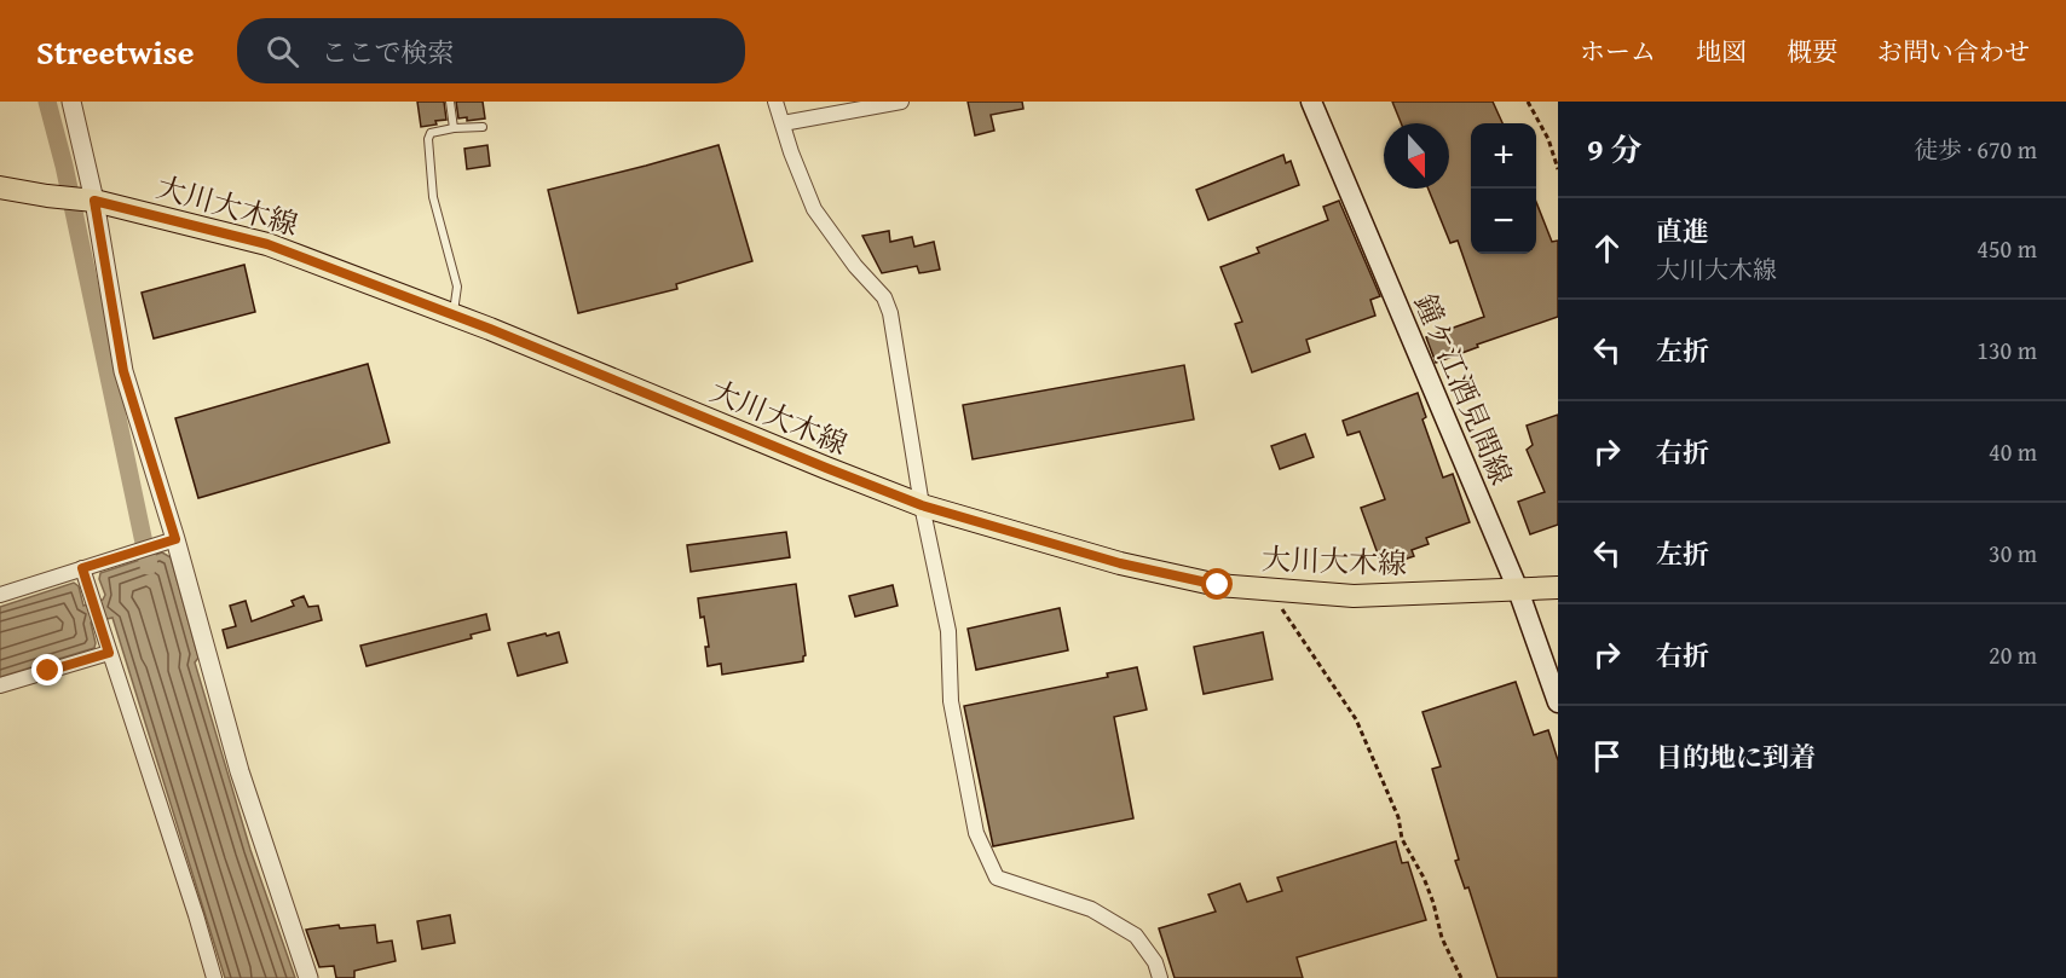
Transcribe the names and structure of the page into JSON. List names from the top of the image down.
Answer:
{
  "streets": {
    "main road": ["大川大木線", "鐘ケ江酒見間線"]
  },
  "crossings": [
    ["大川大木線", "鐘ケ江酒見間線"]
  ],
  "north": "bottom",
  "page": {
    "header": "Streetwise",
    "search": "ここで検索",
    "nav": [
      "ホーム",
      "地図",
      "概要",
      "お問い合わせ"
    ],
    "heading": ["9 分", "徒歩 · 670 m"],
    "map_buttons": ["+", "−"],
    "list": [
      ["直進", "大川大木線", "450 m"],
      ["左折", "130 m"],
      ["右折", "40 m"],
      ["左折", "30 m"],
      ["右折", "20 m"],
      "目的地に到着"
    ]
  }
}
